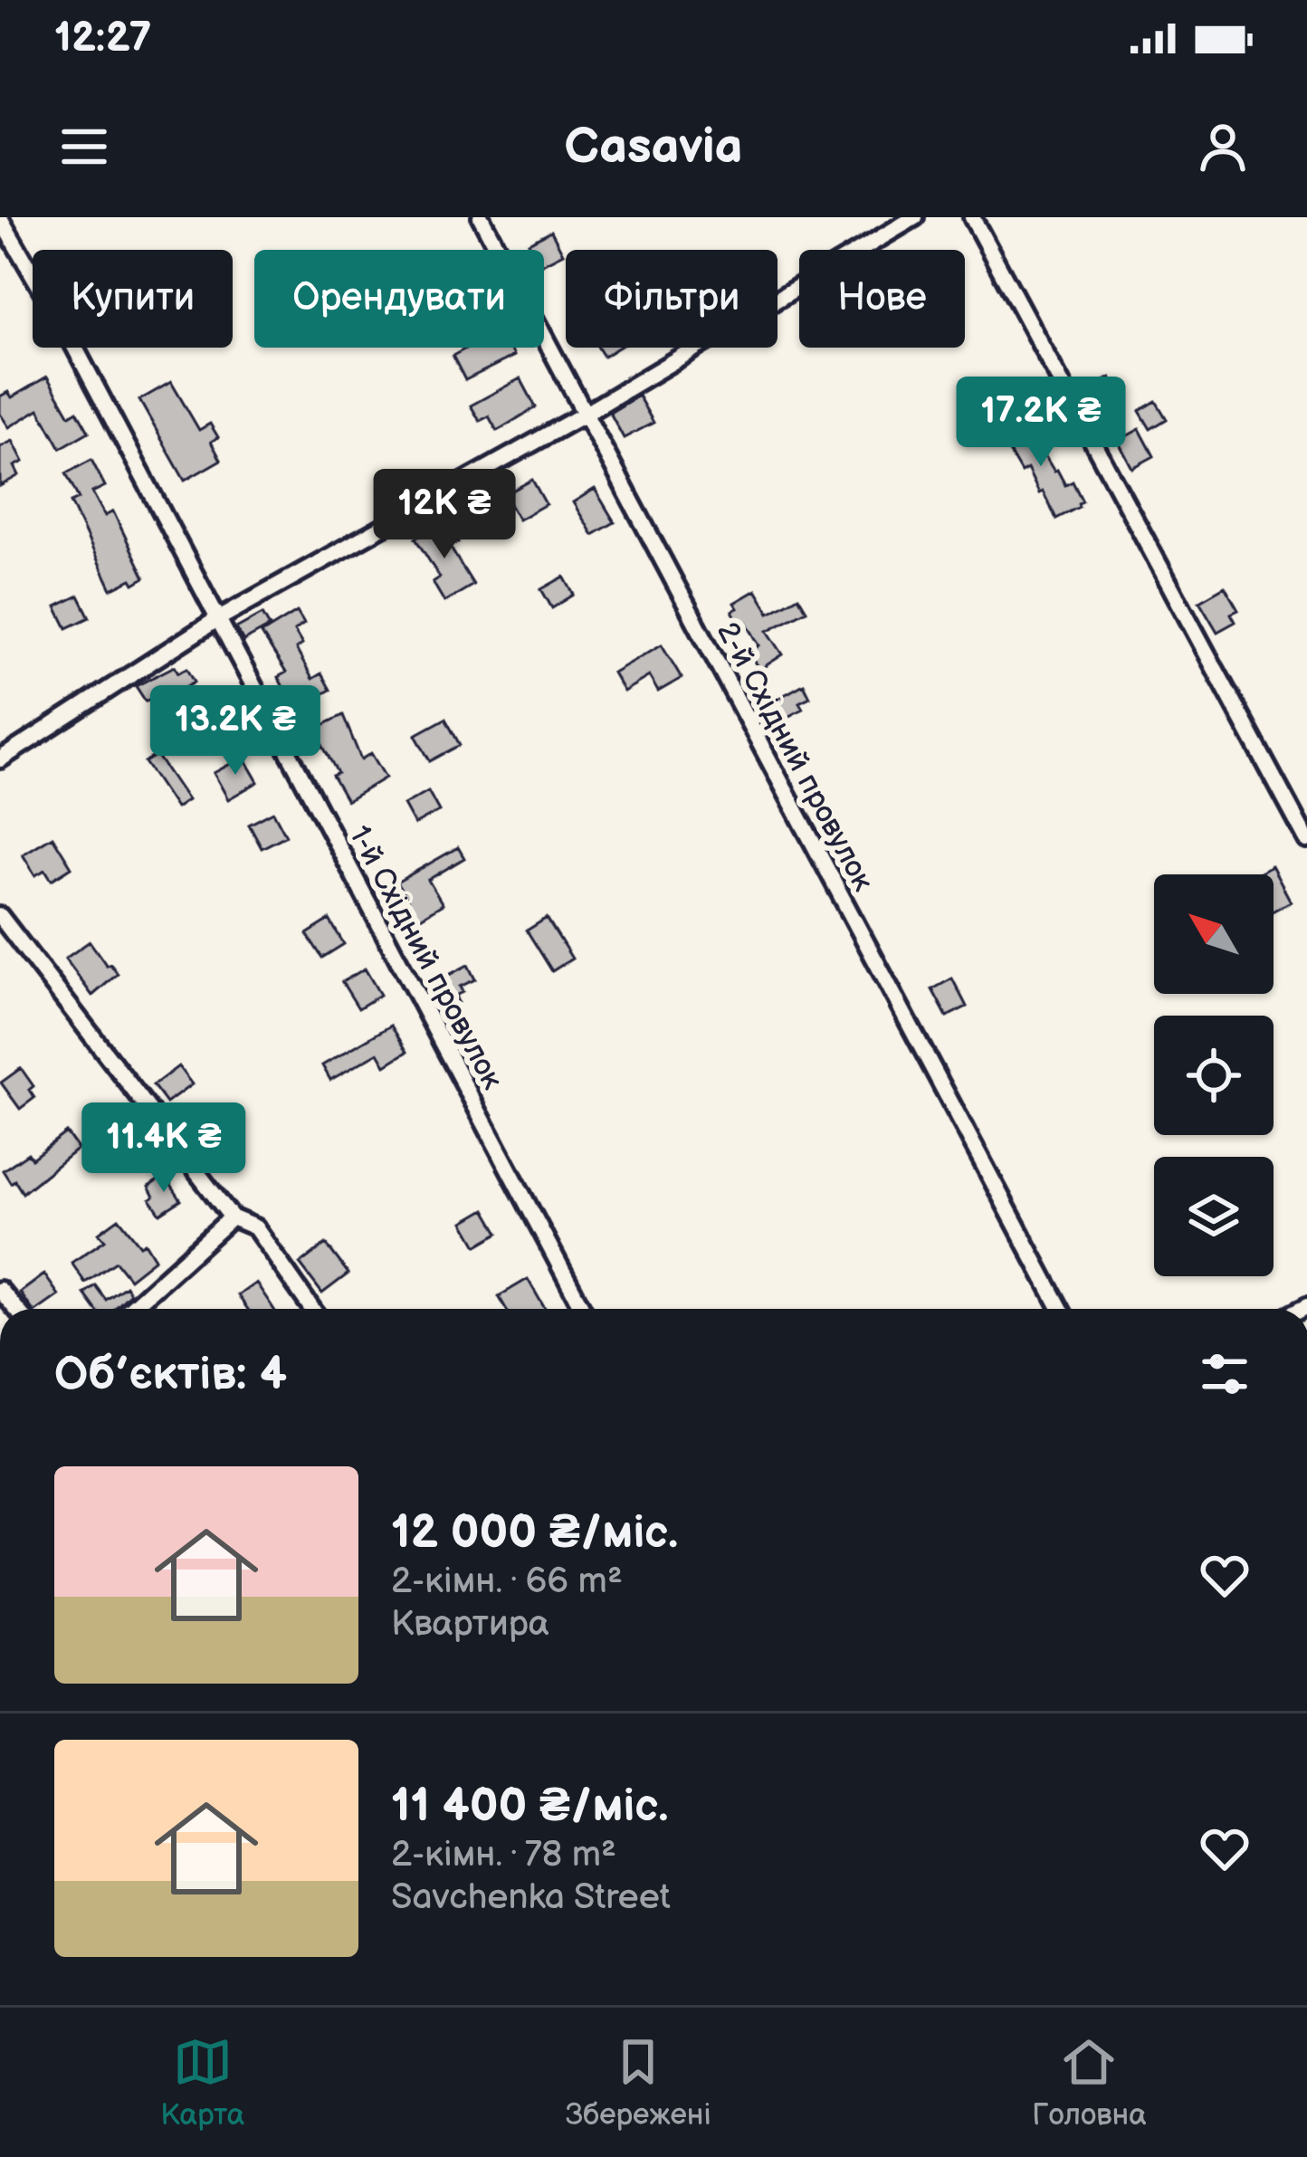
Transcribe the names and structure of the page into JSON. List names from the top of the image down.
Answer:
{
  "streets": {
    "street": ["2-й Східний провулок", "1-й Східний провулок"]
  },
  "north": "top left",
  "page": {
    "status": "12:27",
    "header": "Casavia",
    "chip": [
      "Купити",
      "Орендувати",
      "Фільтри",
      "Нове"
    ],
    "price": [
      "17.2K ₴",
      "12K ₴",
      "13.2K ₴",
      "11.4K ₴"
    ],
    "heading": "Об’єктів: 4",
    "list": [
      {
        "name": "12 000 ₴/міс.",
        "note": "2-кімн. · 66 m² · Квартира"
      },
      {
        "name": "11 400 ₴/міс.",
        "note": "2-кімн. · 78 m² · Savchenka Street"
      }
    ],
    "tabs": ["Карта", "Збережені", "Головна"]
  }
}
